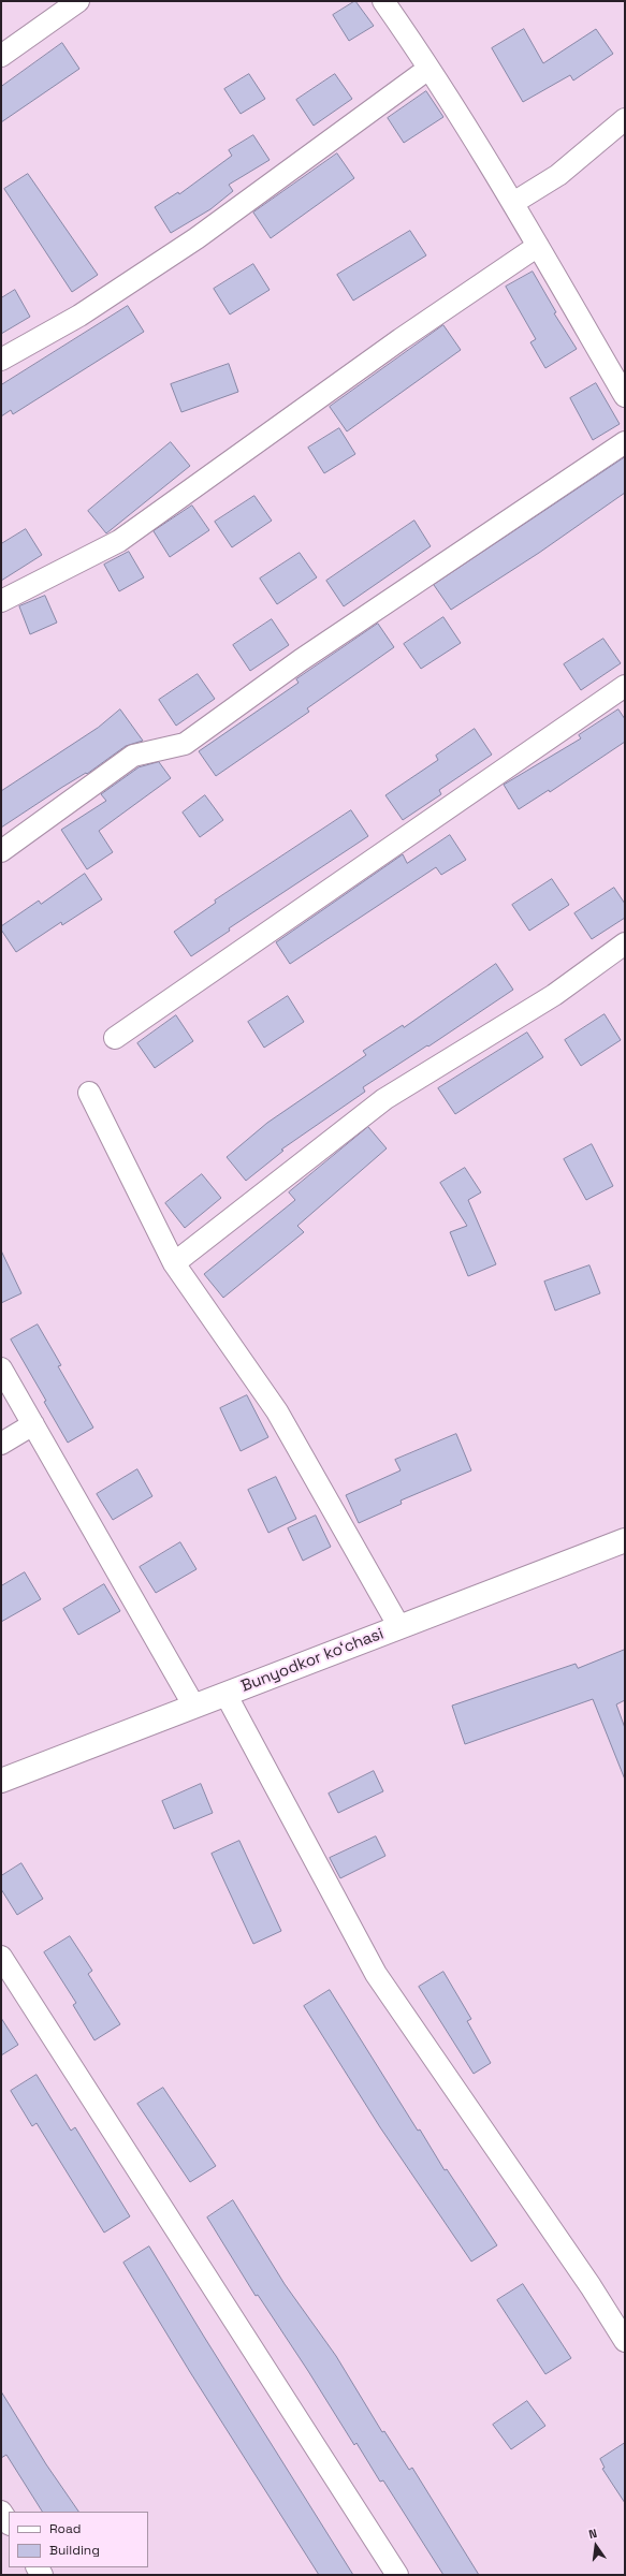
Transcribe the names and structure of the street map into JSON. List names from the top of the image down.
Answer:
{
  "streets": {
    "main road": ["Bunyodkor koʻchasi"]
  },
  "legend": ["Road", "Building"],
  "north": "top"
}
